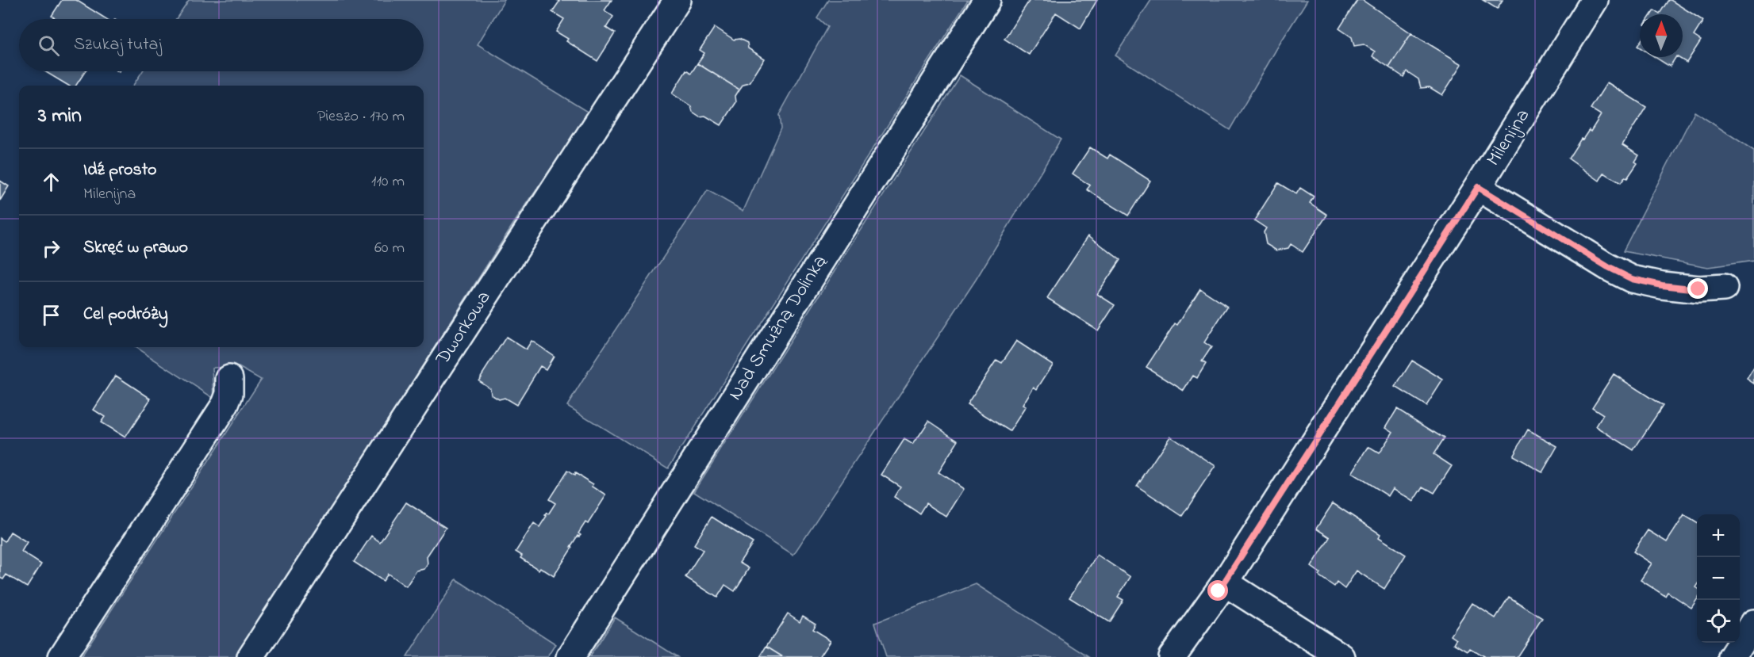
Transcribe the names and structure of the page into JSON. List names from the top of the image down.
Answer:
{
  "streets": {
    "street": ["Milenijna", "Dworkowa", "Nad Smużną Dolinką"]
  },
  "north": "top",
  "page": {
    "search": "Szukaj tutaj",
    "heading": ["3 min", "Pieszo · 170 m"],
    "list": [
      ["Idź prosto", "Milenijna", "110 m"],
      ["Skręć w prawo", "60 m"],
      "Cel podróży"
    ],
    "map_buttons": ["+", "−"]
  }
}
